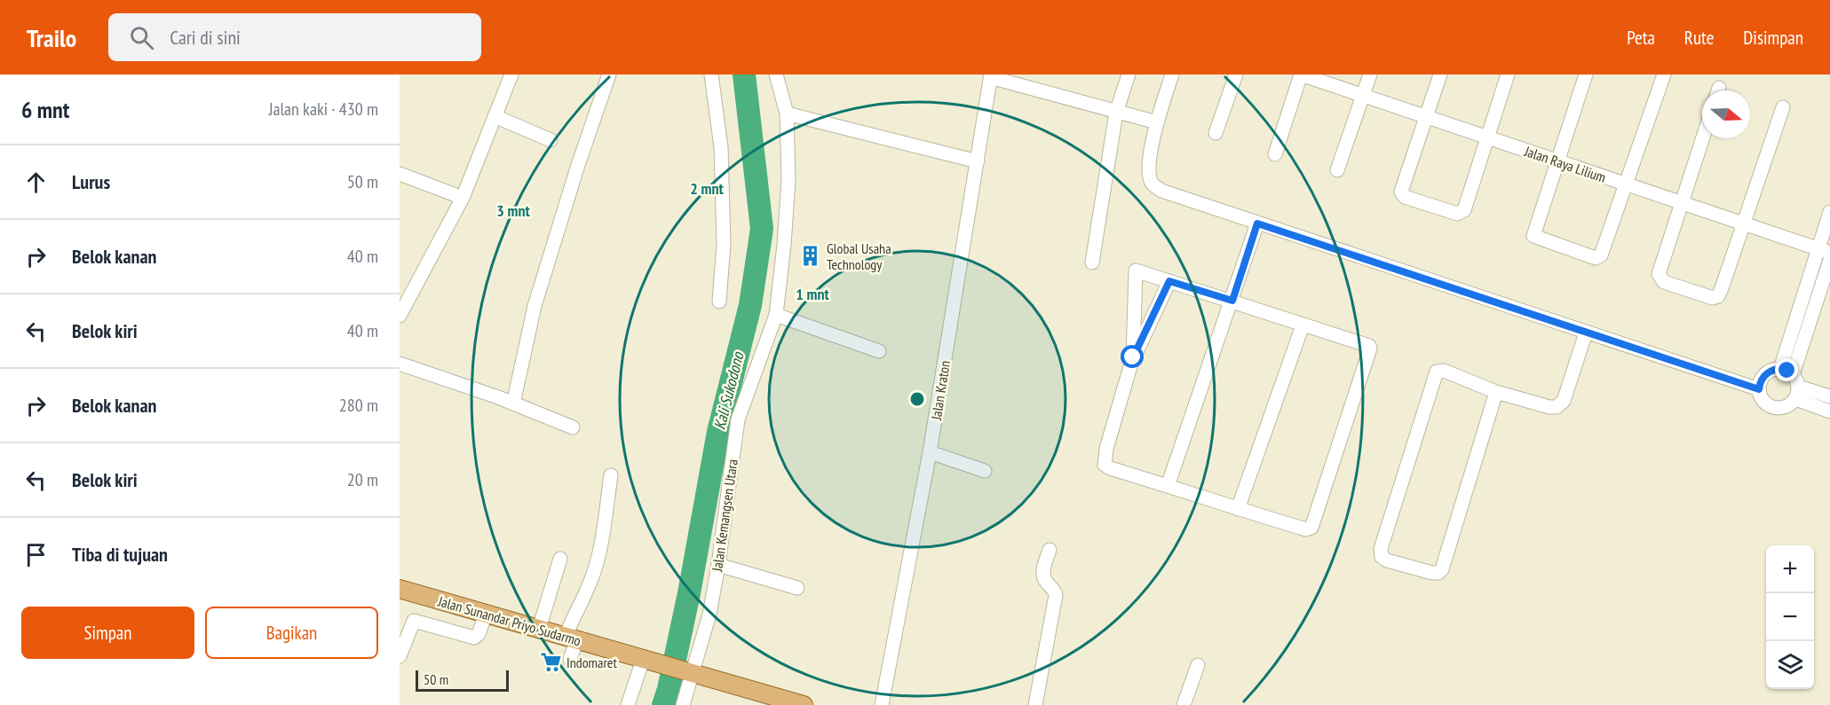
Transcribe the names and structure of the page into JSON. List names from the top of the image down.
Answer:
{
  "streets": {
    "main road": ["Jalan Sunandar Priyo Sudarmo"],
    "street": ["Jalan Raya Lilium", "Jalan Kraton", "Jalan Kemangsen Utara"]
  },
  "crossings": [
    ["Jalan Kemangsen Utara", "Jalan Sunandar Priyo Sudarmo"]
  ],
  "water": ["Kali Sukodono"],
  "places": {
    "building": ["Global Usaha Technology"],
    "supermarket": ["Indomaret"]
  },
  "scale_bar": "50 m",
  "north": "right",
  "page": {
    "header": "Trailo",
    "search": "Cari di sini",
    "nav": ["Peta", "Rute", "Disimpan"],
    "heading": ["6 mnt", "Jalan kaki · 430 m"],
    "list": [
      ["Lurus", "50 m"],
      ["Belok kanan", "40 m"],
      ["Belok kiri", "40 m"],
      ["Belok kanan", "280 m"],
      ["Belok kiri", "20 m"],
      "Tiba di tujuan"
    ],
    "map_buttons": ["+", "−"],
    "buttons": ["Simpan", "Bagikan"],
    "scale": "50 m"
  },
  "rings": ["2 mnt", "3 mnt", "1 mnt"]
}
